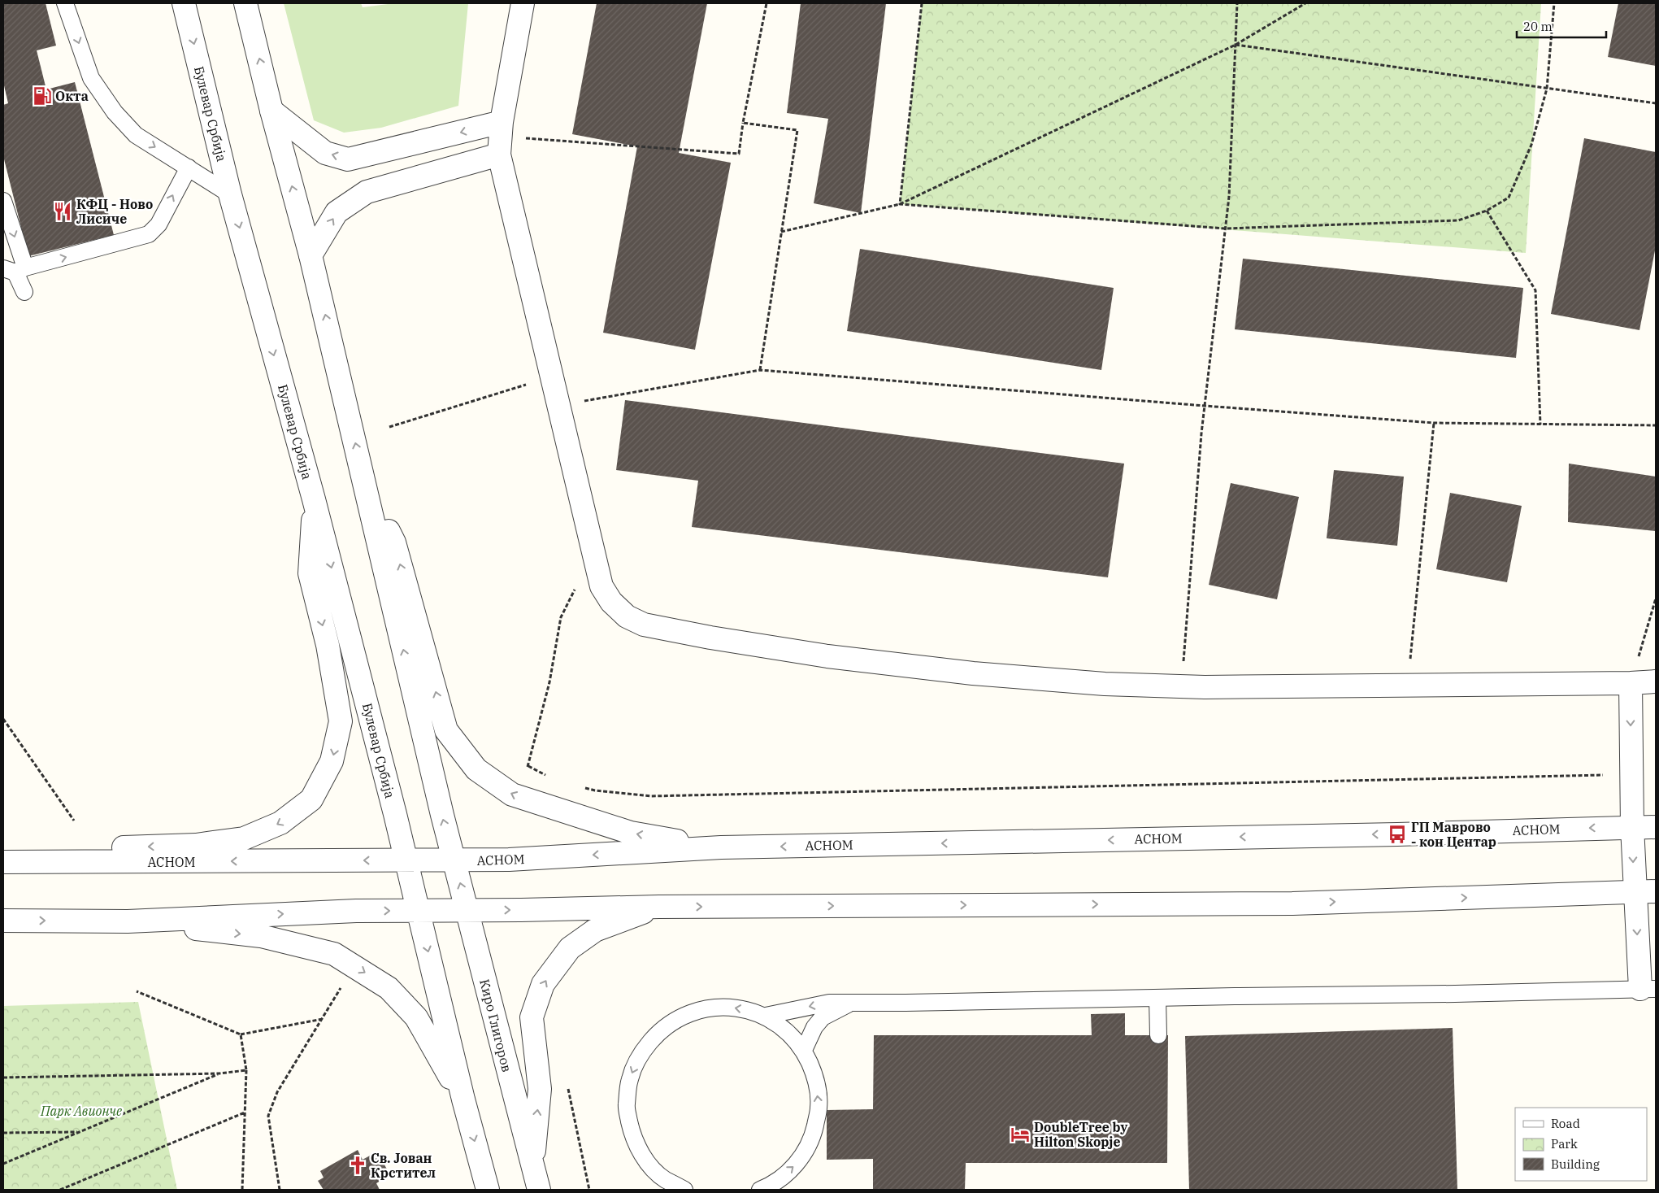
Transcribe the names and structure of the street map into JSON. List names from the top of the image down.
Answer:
{
  "streets": {
    "street": ["Булевар Србија", "АСНОМ", "Киро Глигоров"]
  },
  "crossings": [
    ["Булевар Србија", "АСНОМ"],
    ["АСНОМ", "Киро Глигоров"]
  ],
  "parks": ["Парк Авионче"],
  "places": {
    "fuel station": ["Окта"],
    "restaurant": ["КФЦ - Ново Лисиче"],
    "bus stop": ["ГП Маврово - кон Центар"],
    "hotel": ["DoubleTree by Hilton Skopje"],
    "church": ["Св. Јован Крстител"]
  },
  "legend": ["Road", "Park", "Building"],
  "scale_bar": "20 m"
}
